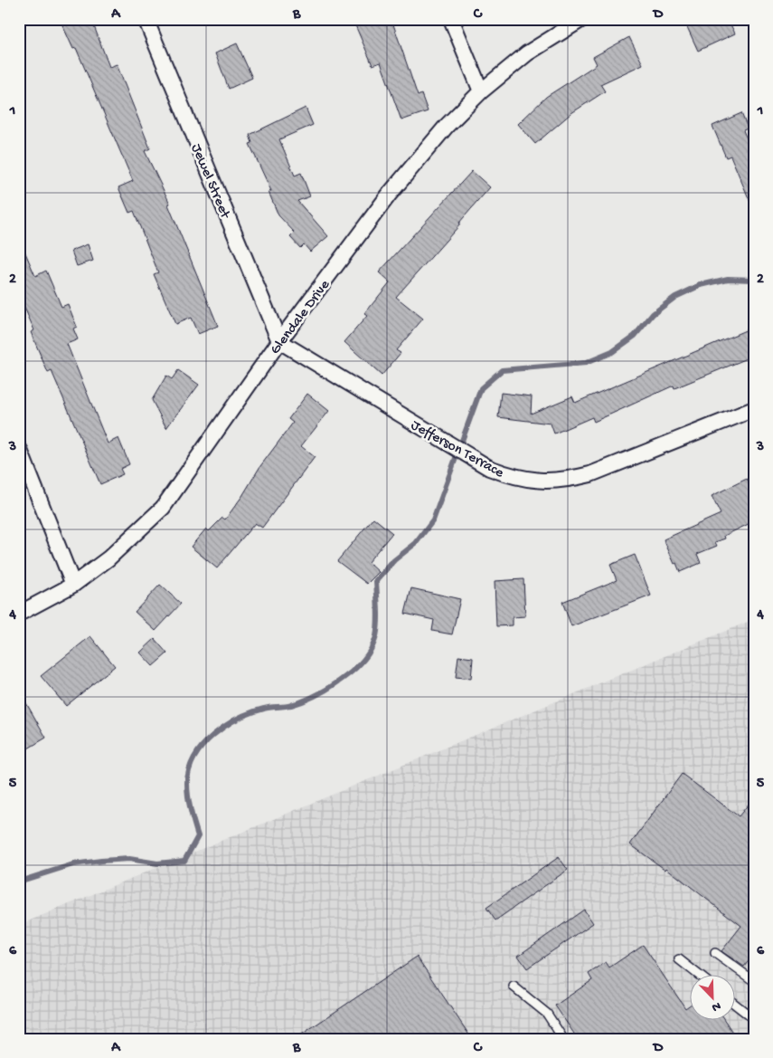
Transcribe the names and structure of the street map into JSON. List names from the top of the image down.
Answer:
{
  "streets": {
    "street": ["Jewel Street", "Glendale Drive", "Jefferson Terrace"]
  },
  "crossings": [
    ["Jewel Street", "Glendale Drive"],
    ["Jewel Street", "Jefferson Terrace"],
    ["Glendale Drive", "Jefferson Terrace"]
  ],
  "north": "bottom right",
  "grid": {
    "columns": [
      "A",
      "B",
      "C",
      "D"
    ],
    "rows": [
      "1",
      "2",
      "3",
      "4",
      "5",
      "6"
    ]
  }
}
